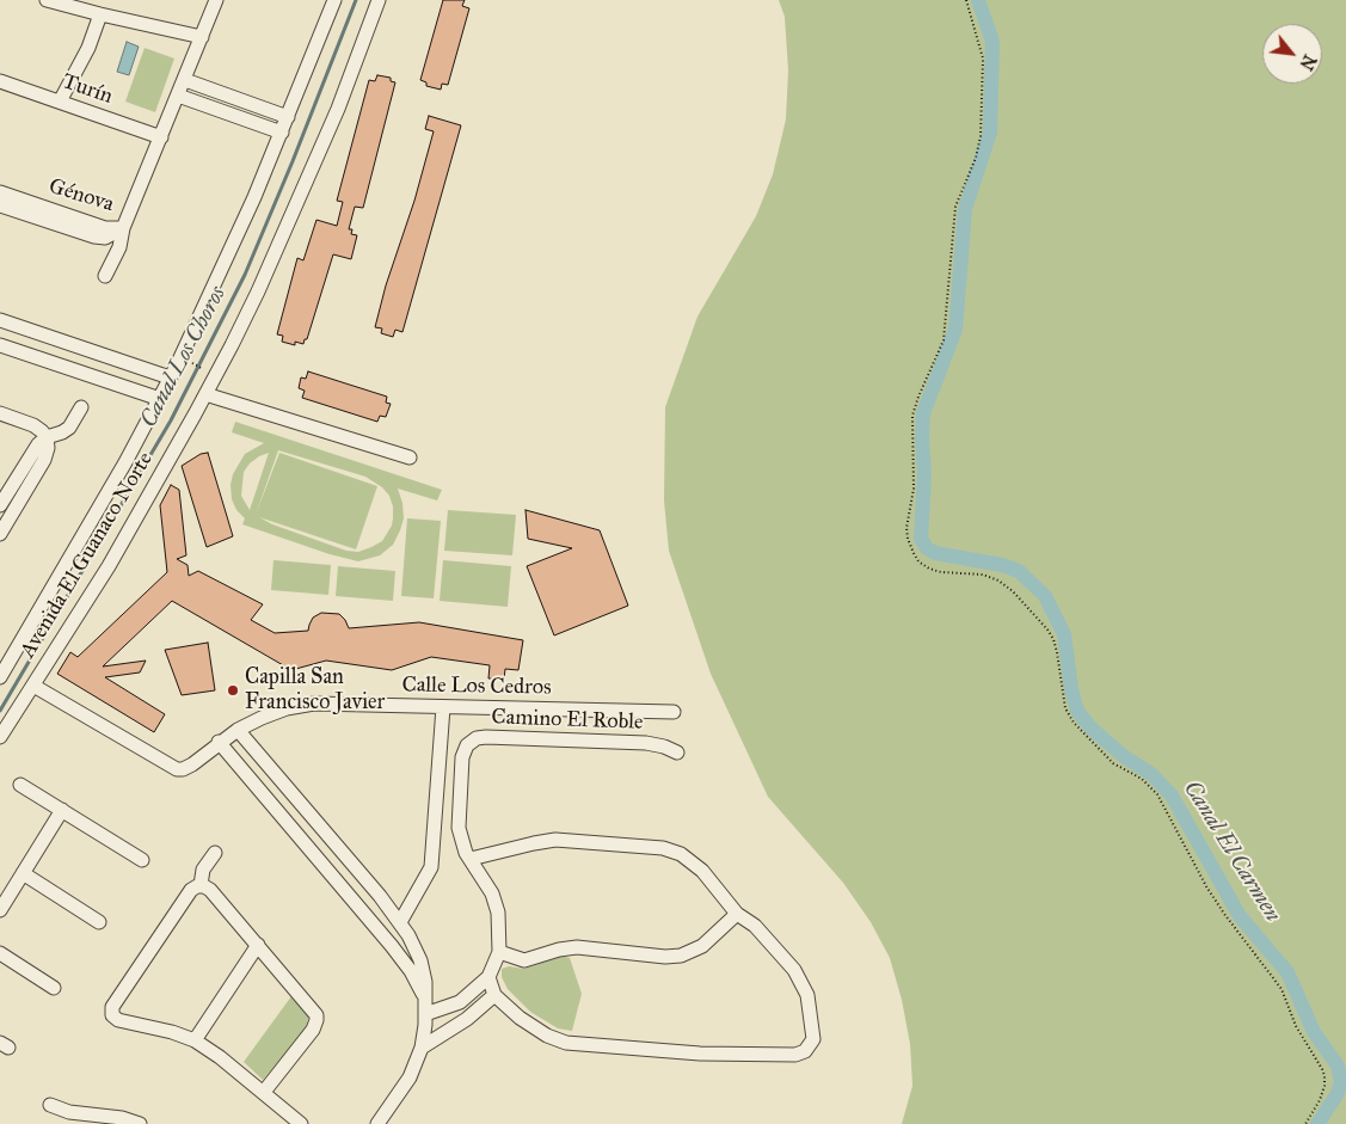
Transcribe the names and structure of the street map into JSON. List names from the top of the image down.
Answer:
{
  "streets": {
    "street": [
      "Turín",
      "Génova",
      "Avenida El Guanaco Norte",
      "Calle Los Cedros",
      "Camino El Roble"
    ]
  },
  "crossings": [
    ["Avenida El Guanaco Norte", "Calle Los Cedros"]
  ],
  "water": ["Canal Los Choros", "Canal El Carmen"],
  "places": ["Capilla San Francisco Javier"],
  "north": "bottom right"
}
